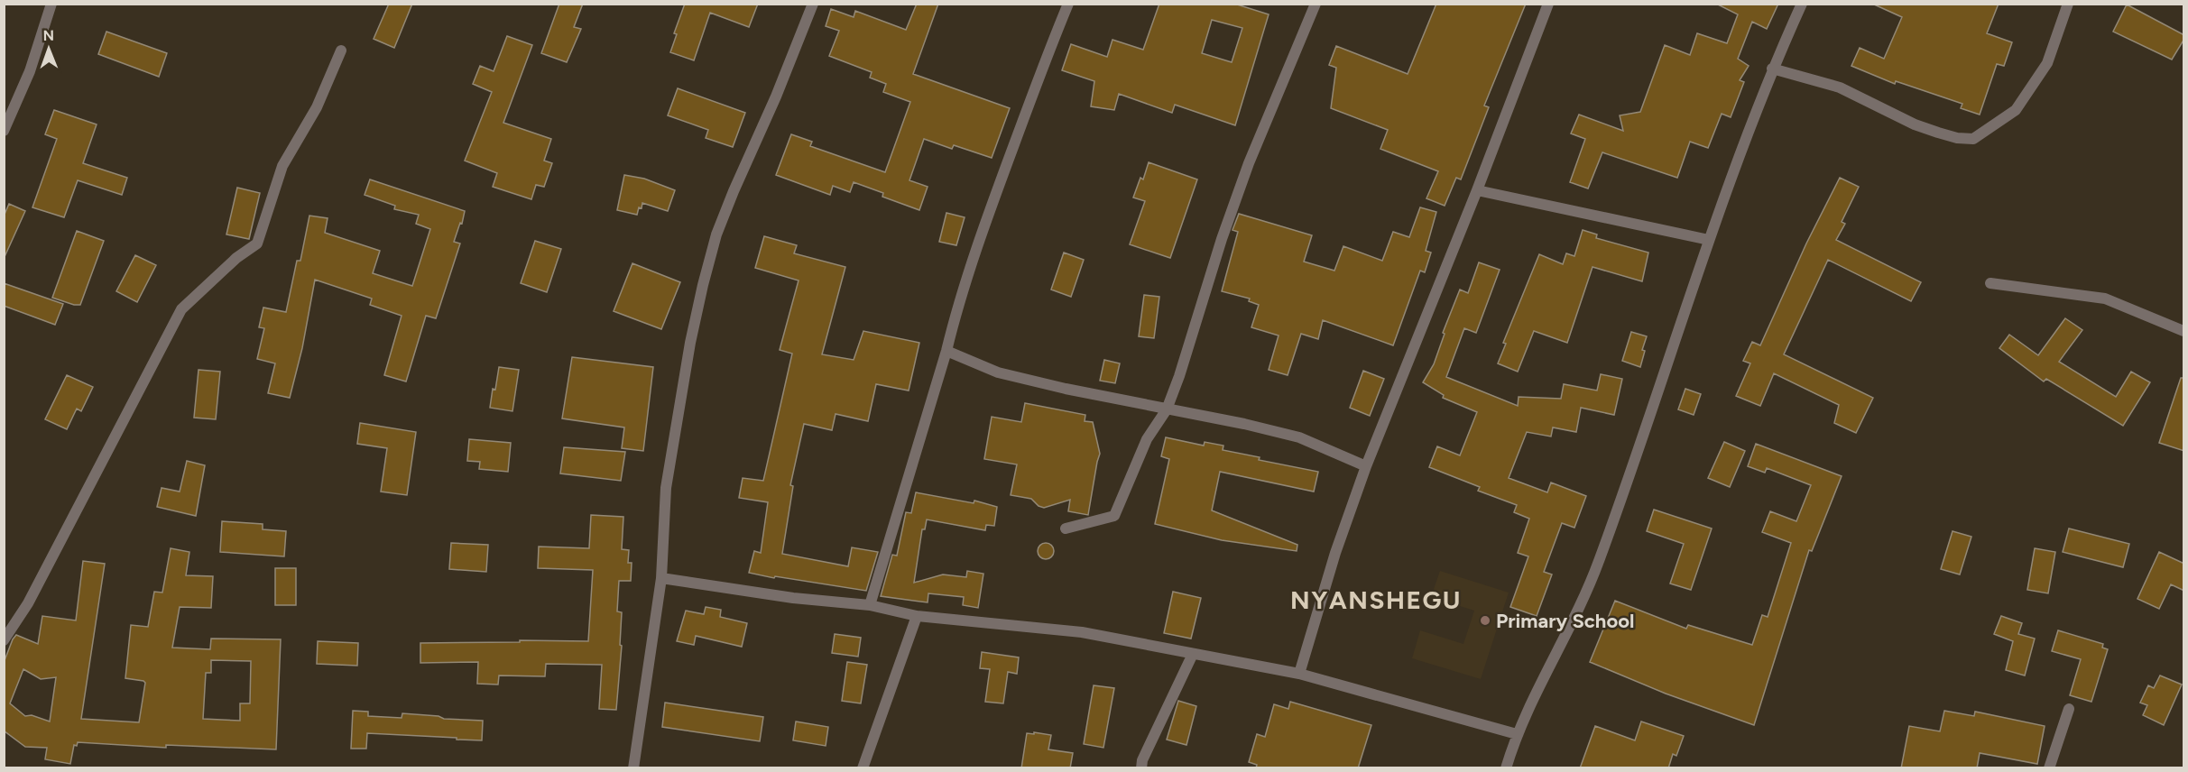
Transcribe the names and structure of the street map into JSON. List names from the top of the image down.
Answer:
{
  "districts": ["NYANSHEGU"],
  "places": ["Primary School"],
  "north": "top"
}
